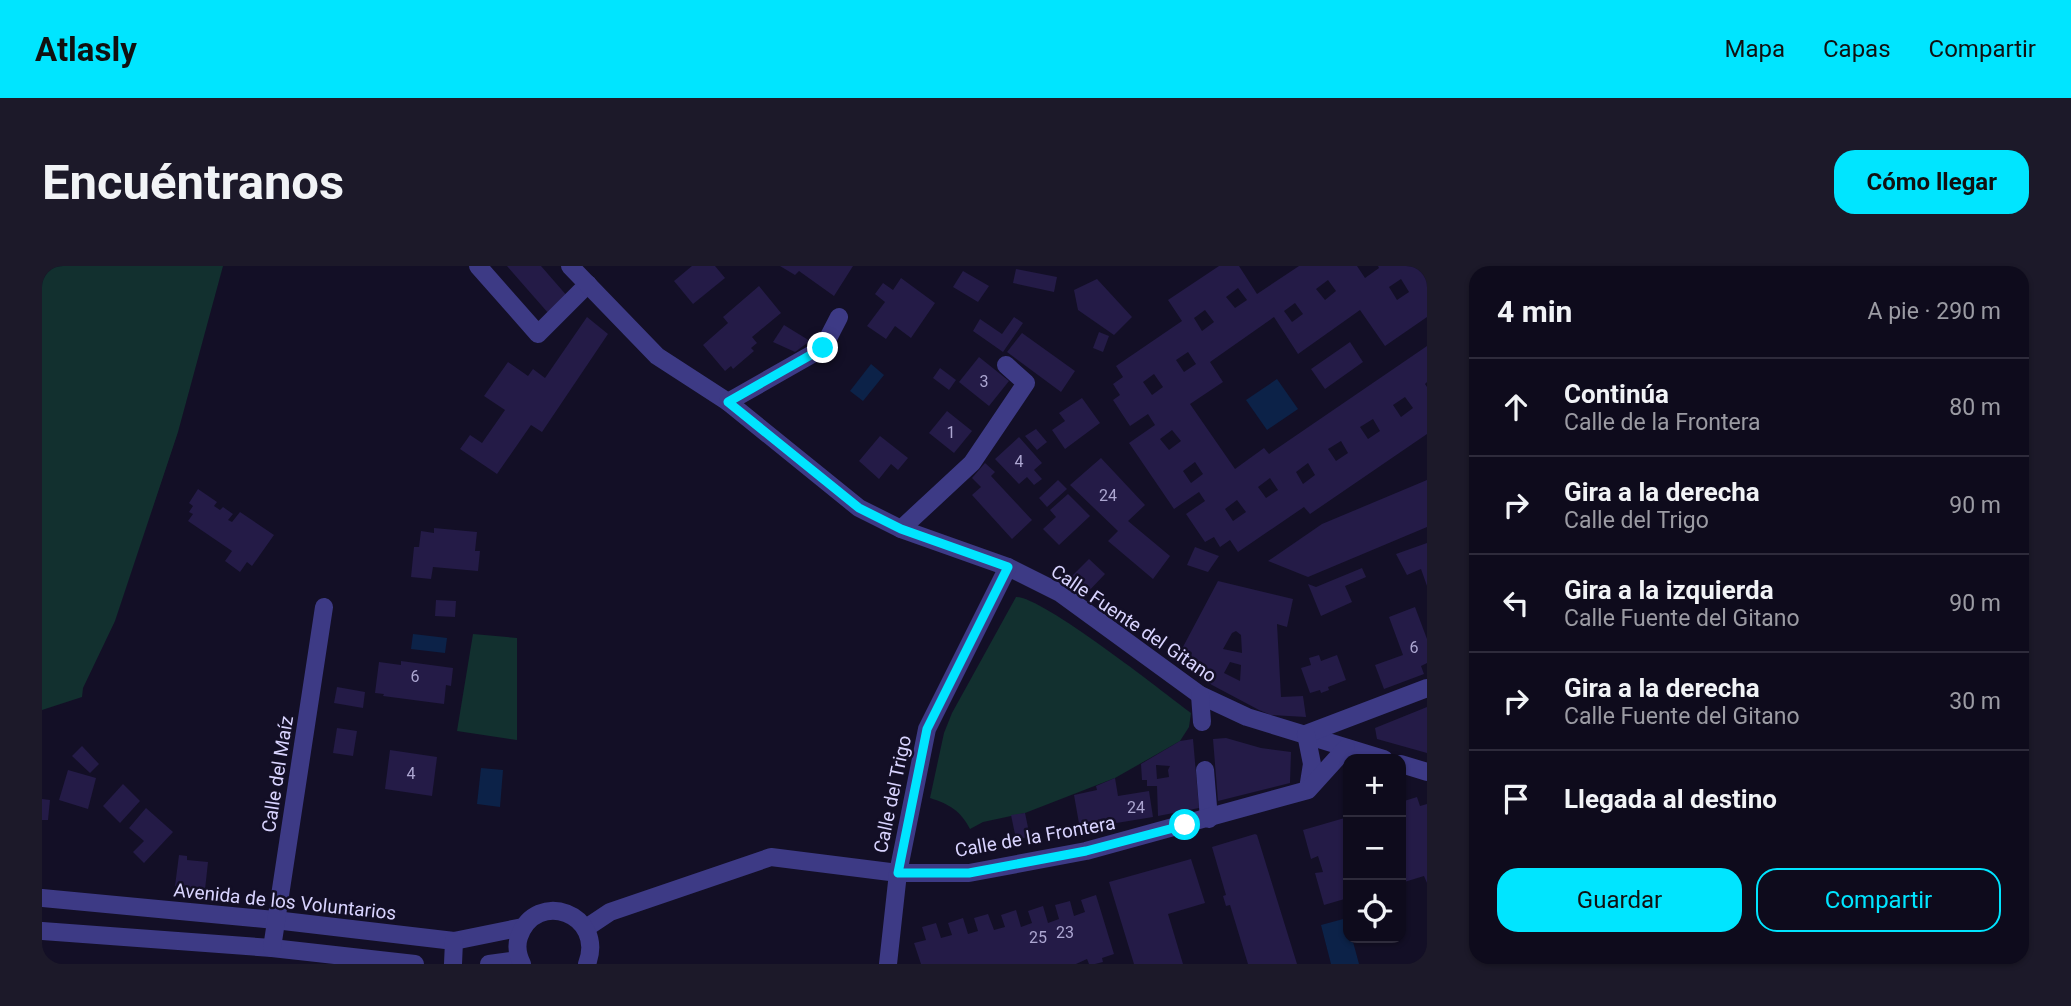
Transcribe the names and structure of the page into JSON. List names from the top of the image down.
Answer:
{
  "streets": {
    "street": [
      "Calle Fuente del Gitano",
      "Calle del Maíz",
      "Calle del Trigo",
      "Calle de la Frontera",
      "Avenida de los Voluntarios"
    ]
  },
  "crossings": [
    ["Calle Fuente del Gitano", "Calle del Trigo"],
    ["Calle del Maíz", "Avenida de los Voluntarios"],
    ["Calle del Trigo", "Calle de la Frontera"],
    ["Calle de la Frontera", "Avenida de los Voluntarios"]
  ],
  "house_numbers": [
    "3",
    "1",
    "4",
    "24",
    "6",
    "6",
    "4",
    "24",
    "23",
    "25"
  ],
  "page": {
    "header": "Atlasly",
    "nav": ["Mapa", "Capas", "Compartir"],
    "buttons": [
      "Cómo llegar",
      ["Guardar", "Compartir"]
    ],
    "title": "Encuéntranos",
    "heading": ["4 min", "A pie · 290 m"],
    "list": [
      ["Continúa", "Calle de la Frontera", "80 m"],
      ["Gira a la derecha", "Calle del Trigo", "90 m"],
      ["Gira a la izquierda", "Calle Fuente del Gitano", "90 m"],
      ["Gira a la derecha", "Calle Fuente del Gitano", "30 m"],
      "Llegada al destino"
    ],
    "map_buttons": ["+", "−"]
  }
}
